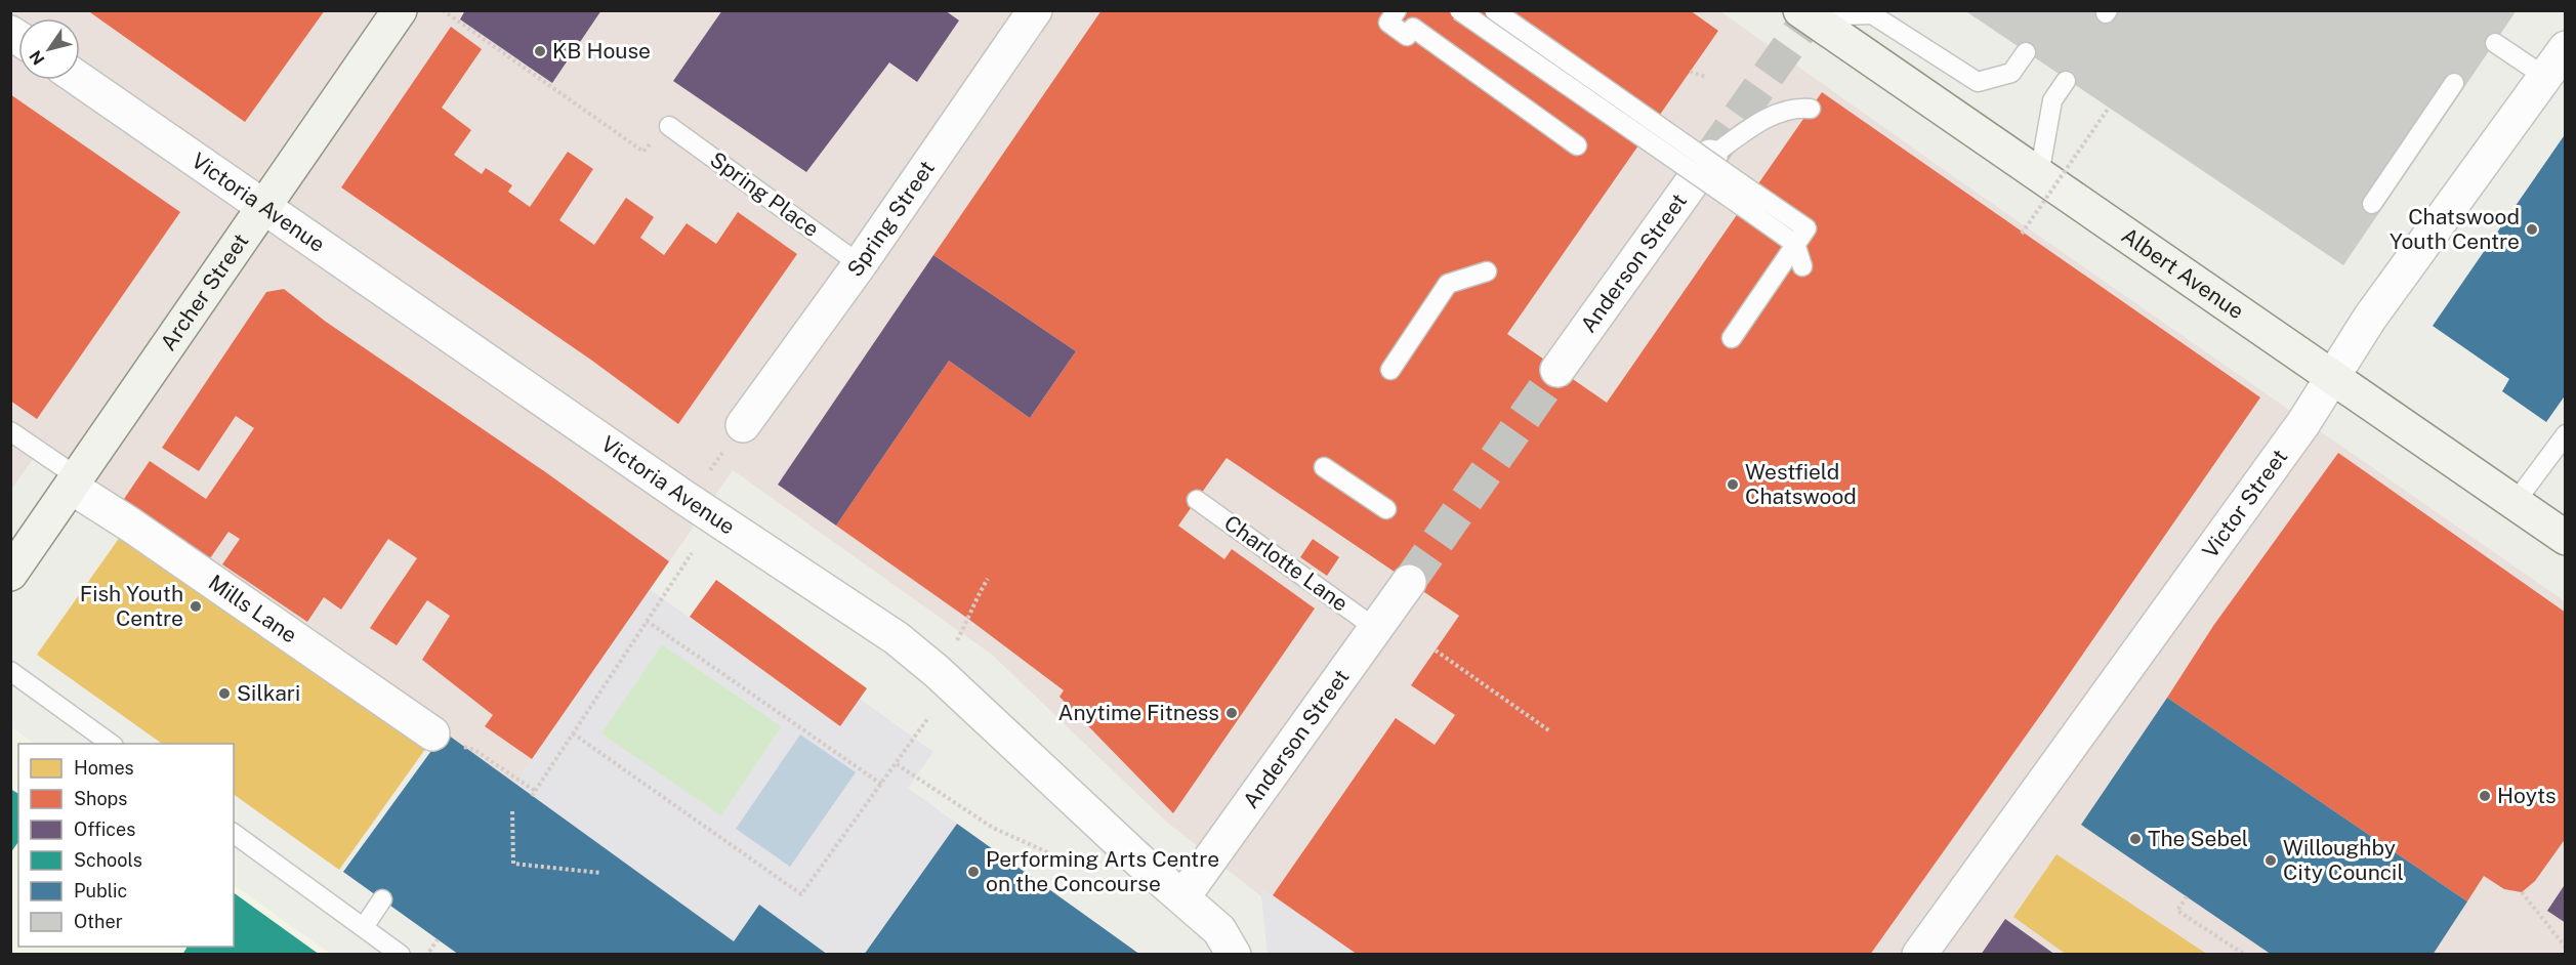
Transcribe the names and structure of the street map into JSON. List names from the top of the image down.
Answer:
{
  "streets": {
    "main road": ["Albert Avenue", "Archer Street"],
    "street": [
      "Victoria Avenue",
      "Spring Street",
      "Anderson Street",
      "Victor Street",
      "Mills Lane"
    ],
    "lane": ["Spring Place", "Charlotte Lane"]
  },
  "crossings": [
    ["Spring Place", "Spring Street"],
    ["Victoria Avenue", "Anderson Street"],
    ["Victoria Avenue", "Archer Street"],
    ["Anderson Street", "Charlotte Lane"],
    ["Albert Avenue", "Victor Street"],
    ["Archer Street", "Mills Lane"]
  ],
  "places": [
    "KB House",
    "Chatswood Youth Centre",
    "Westfield Chatswood",
    "Fish Youth Centre",
    "Silkari",
    "Anytime Fitness",
    "Hoyts",
    "The Sebel",
    "Willoughby City Council",
    "Performing Arts Centre on the Concourse"
  ],
  "legend": [
    "Homes",
    "Shops",
    "Offices",
    "Schools",
    "Public",
    "Other"
  ],
  "north": "bottom left"
}
